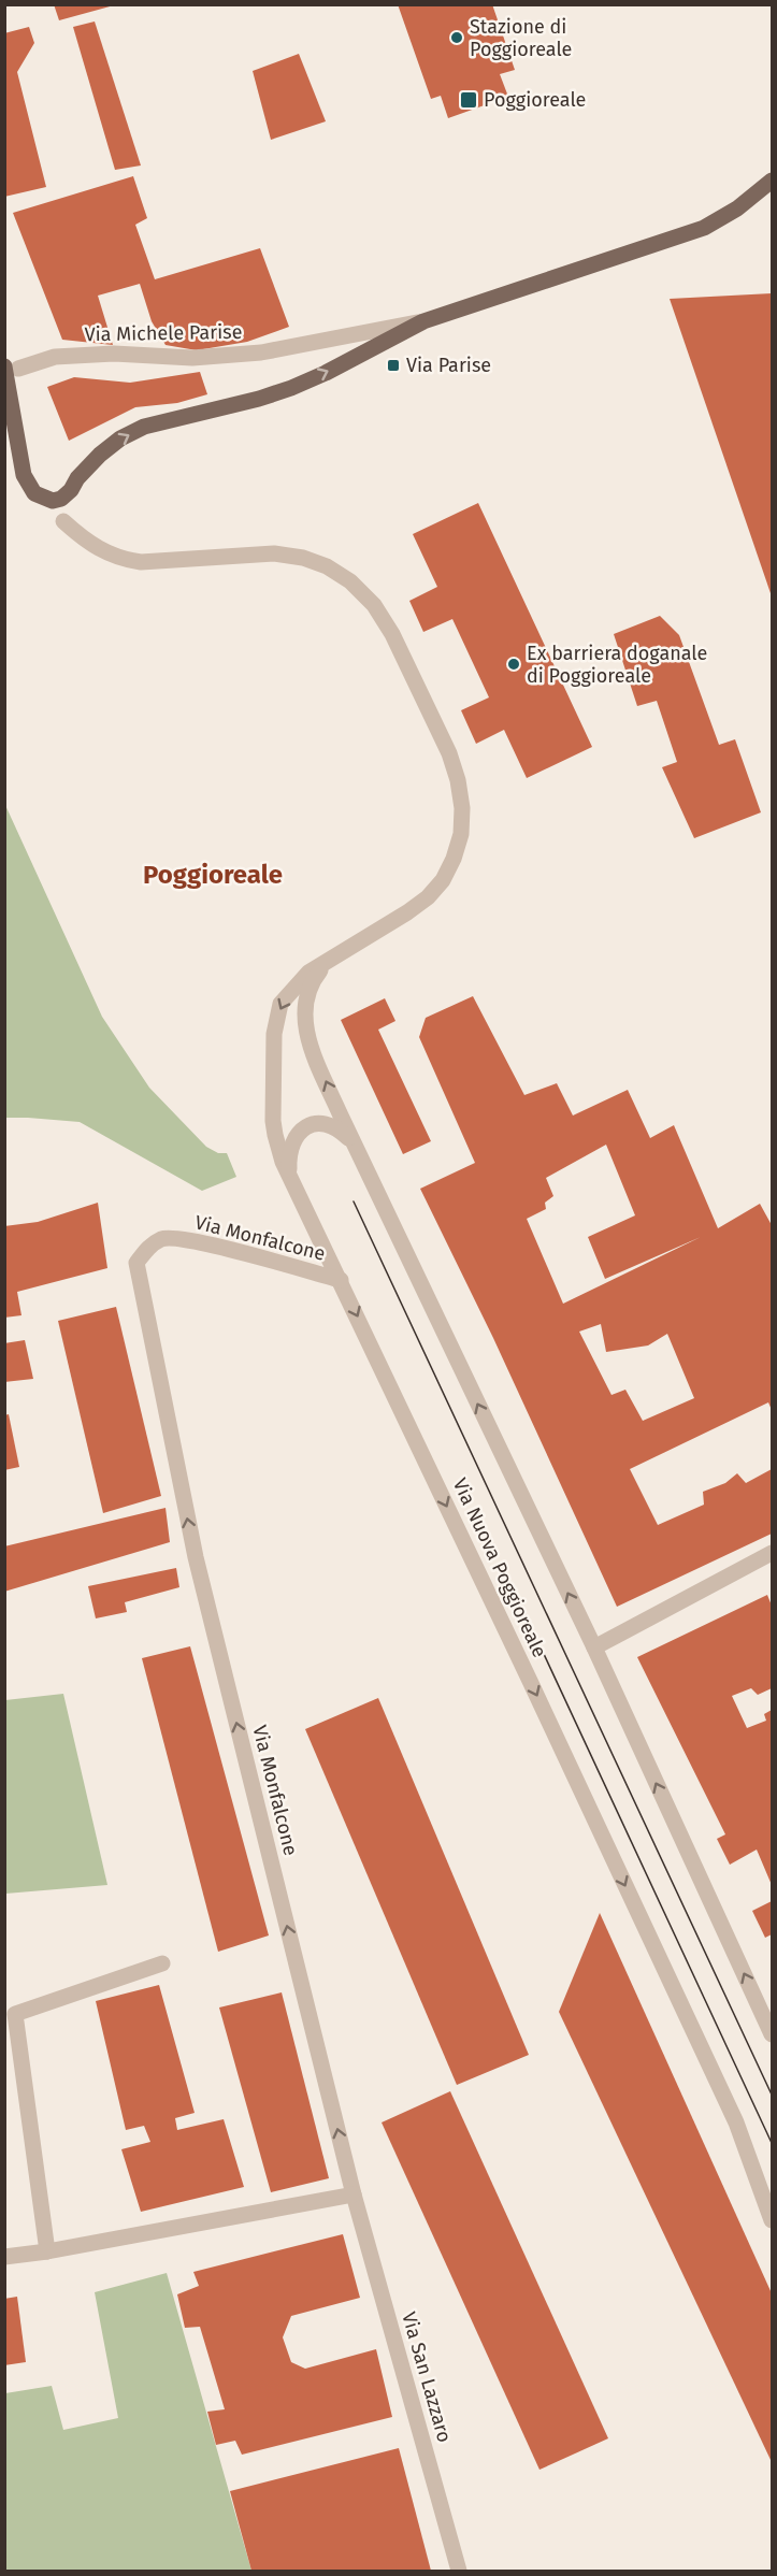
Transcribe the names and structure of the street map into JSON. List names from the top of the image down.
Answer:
{
  "streets": {
    "main road": ["Via Michele Parise"],
    "street": ["Via Monfalcone", "Via Nuova Poggioreale", "Via San Lazzaro"]
  },
  "crossings": [
    ["Via Monfalcone", "Via Nuova Poggioreale"],
    ["Via Monfalcone", "Via San Lazzaro"]
  ],
  "districts": ["Poggioreale"],
  "places": {
    "other": ["Stazione di Poggioreale", "Ex barriera doganale di Poggioreale"],
    "transit": ["Poggioreale", "Via Parise"]
  }
}
